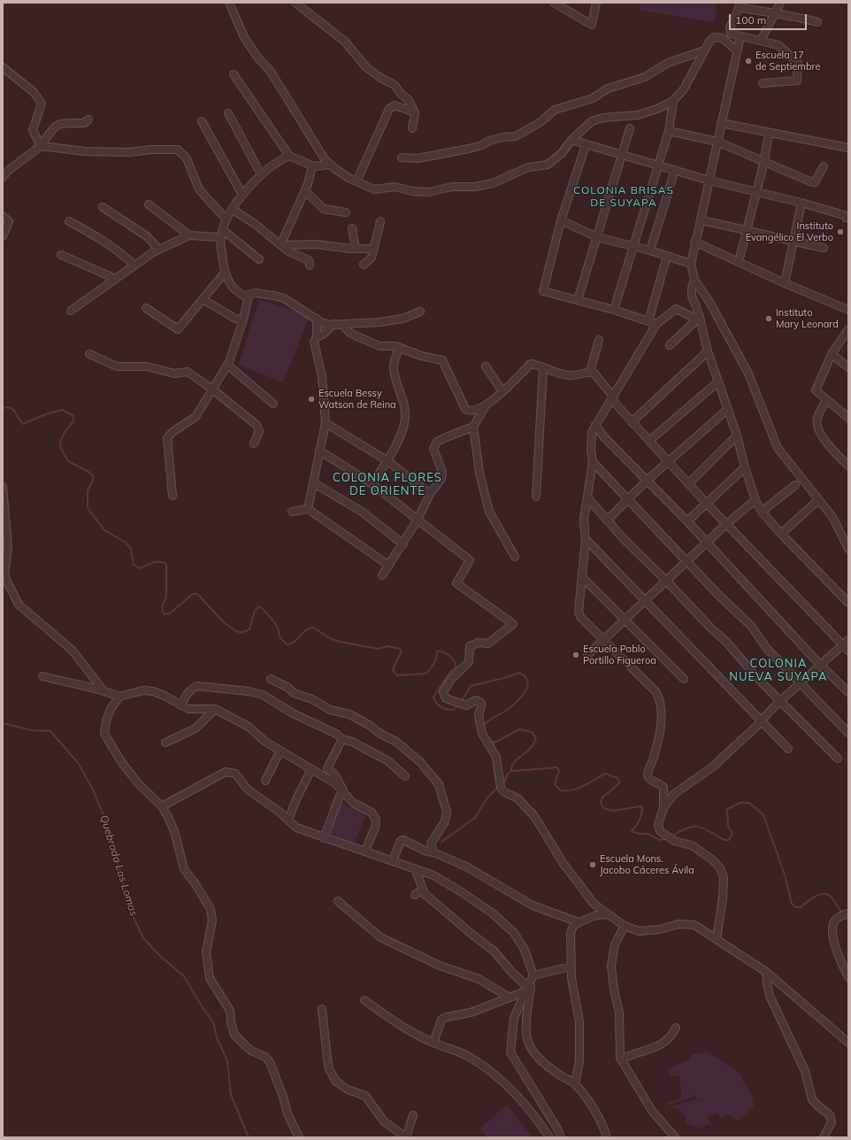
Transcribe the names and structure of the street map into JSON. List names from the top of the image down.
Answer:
{
  "districts": ["COLONIA BRISAS DE SUYAPA", "COLONIA FLORES DE ORIENTE", "COLONIA NUEVA SUYAPA"],
  "water": ["Quebrada Las Lomas"],
  "places": [
    "Escuela 17 de Septiembre",
    "Instituto Evangélico El Verbo",
    "Instituto Mary Leonard",
    "Escuela Bessy Watson de Reina",
    "Escuela Pablo Portillo Figueroa",
    "Escuela Mons. Jacobo Cáceres Ávila"
  ],
  "scale_bar": "100 m"
}
